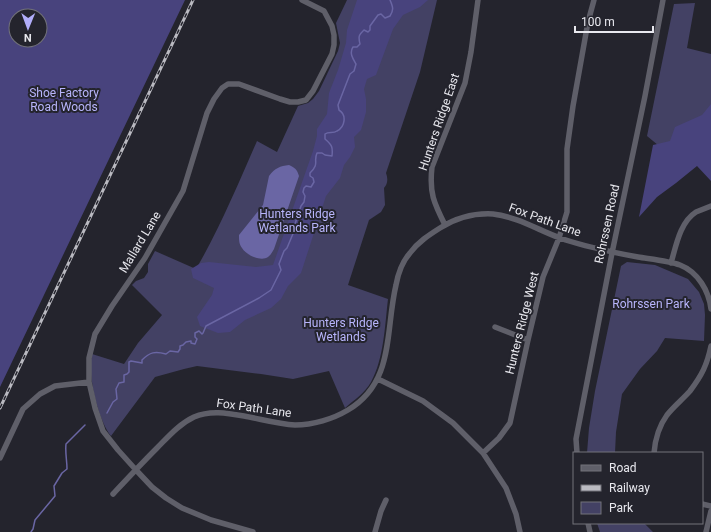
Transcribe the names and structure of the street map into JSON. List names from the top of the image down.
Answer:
{
  "streets": {
    "street": [
      "Hunters Ridge East",
      "Fox Path Lane",
      "Rohrssen Road",
      "Mallard Lane",
      "Hunters Ridge West"
    ]
  },
  "crossings": [
    ["Hunters Ridge East", "Fox Path Lane"],
    ["Fox Path Lane", "Rohrssen Road"],
    ["Fox Path Lane", "Mallard Lane"],
    ["Fox Path Lane", "Hunters Ridge West"]
  ],
  "parks": [
    "Shoe Factory Road Woods",
    "Hunters Ridge Wetlands Park",
    "Rohrssen Park",
    "Hunters Ridge Wetlands"
  ],
  "legend": ["Road", "Railway", "Park"],
  "scale_bar": "100 m",
  "north": "bottom"
}
